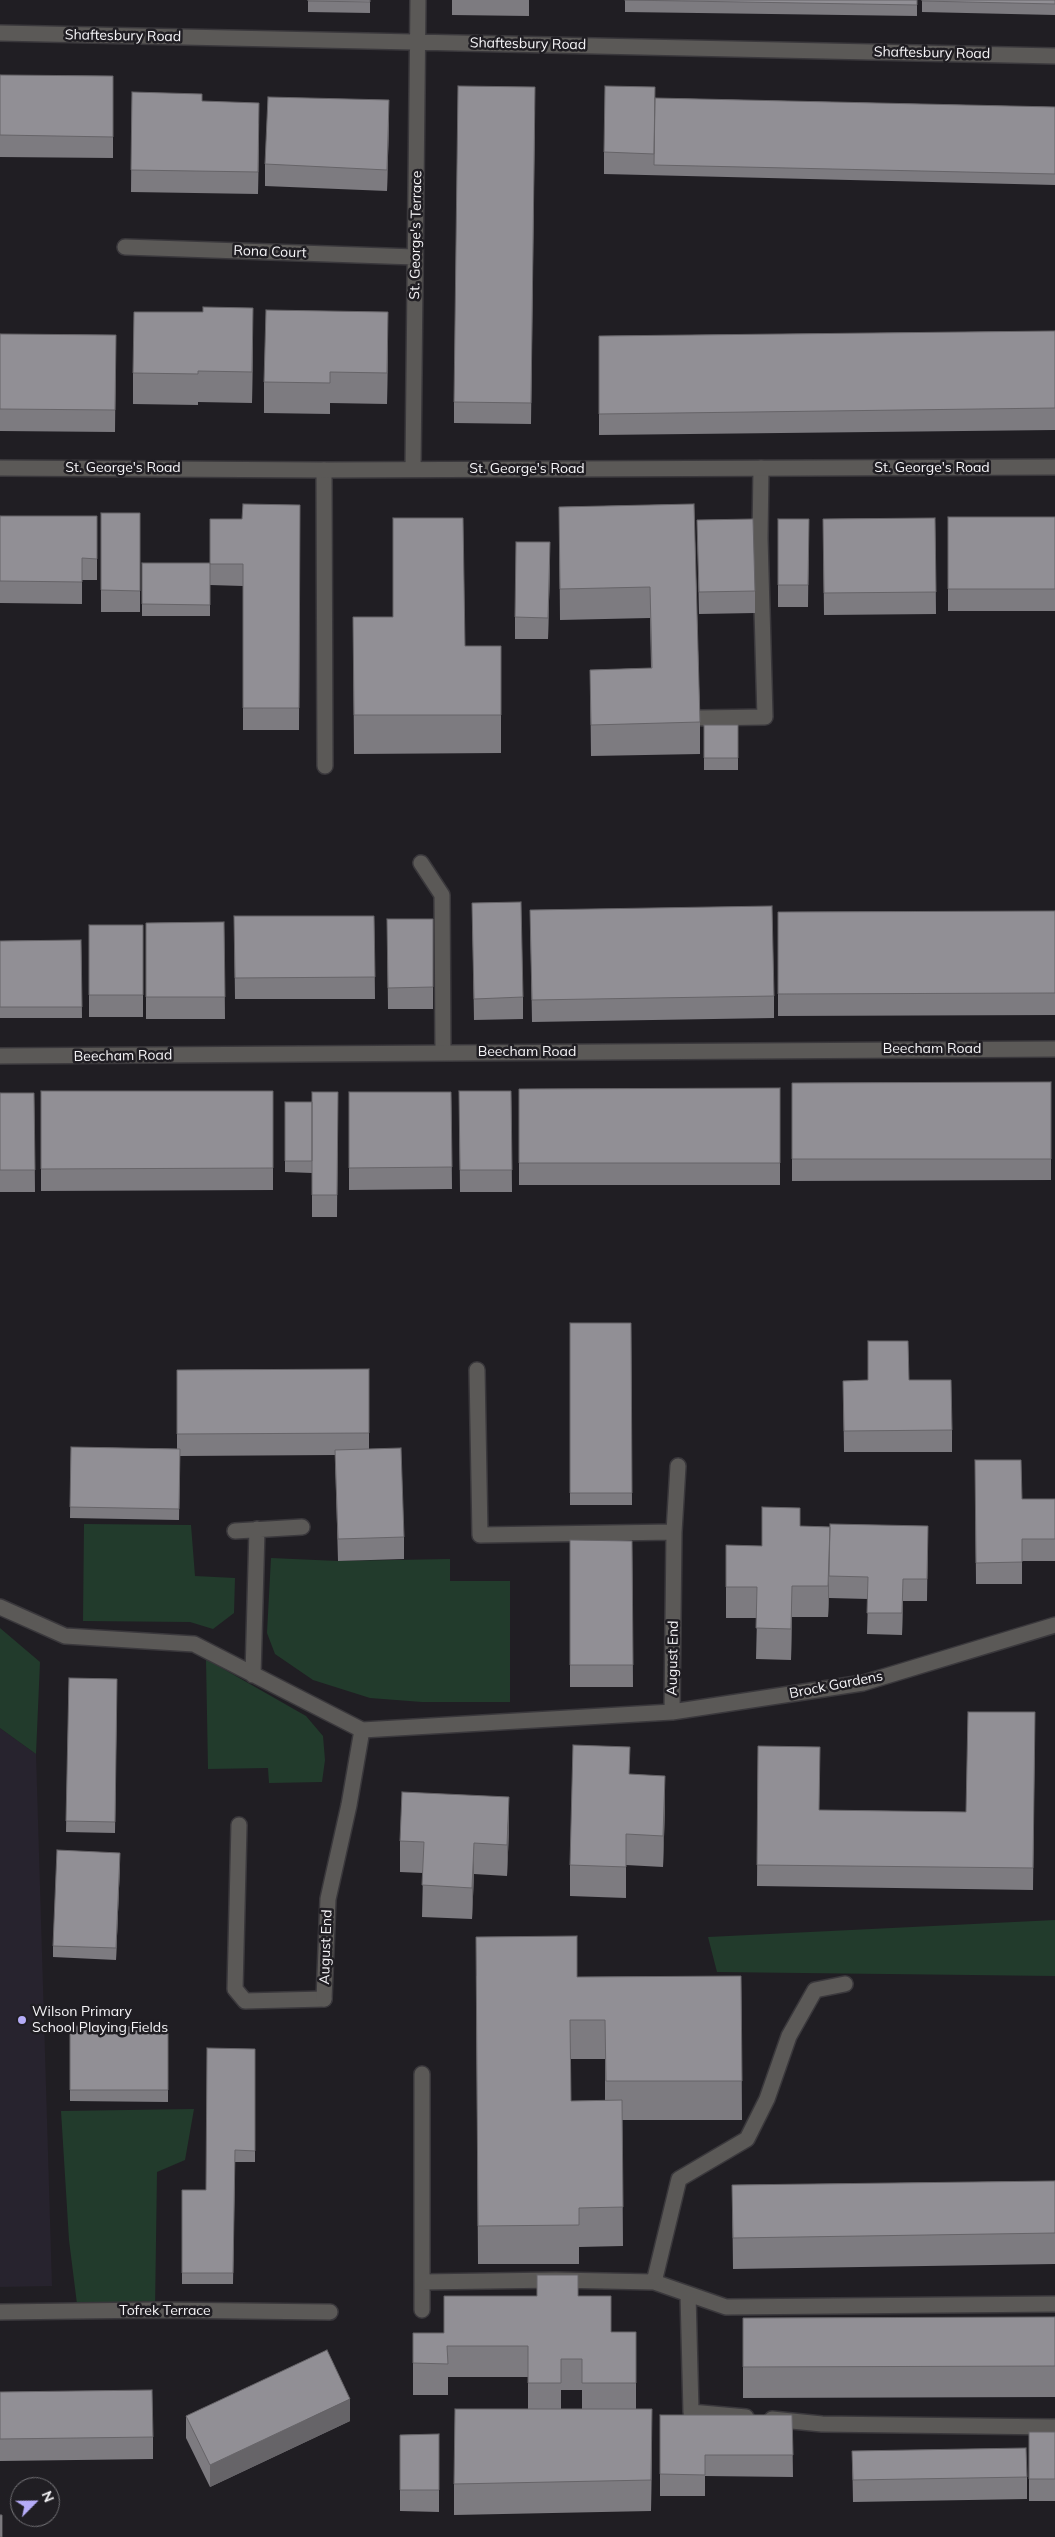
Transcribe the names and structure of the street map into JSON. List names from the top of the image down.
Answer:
{
  "streets": {
    "street": [
      "Shaftesbury Road",
      "St. George's Terrace",
      "Rona Court",
      "St. George's Road",
      "Beecham Road",
      "August End",
      "Brock Gardens",
      "Tofrek Terrace"
    ]
  },
  "crossings": [
    ["Shaftesbury Road", "St. George's Terrace"],
    ["St. George's Terrace", "Rona Court"],
    ["St. George's Terrace", "St. George's Road"],
    ["August End", "Brock Gardens"]
  ],
  "places": ["Wilson Primary School Playing Fields"],
  "north": "top right"
}
